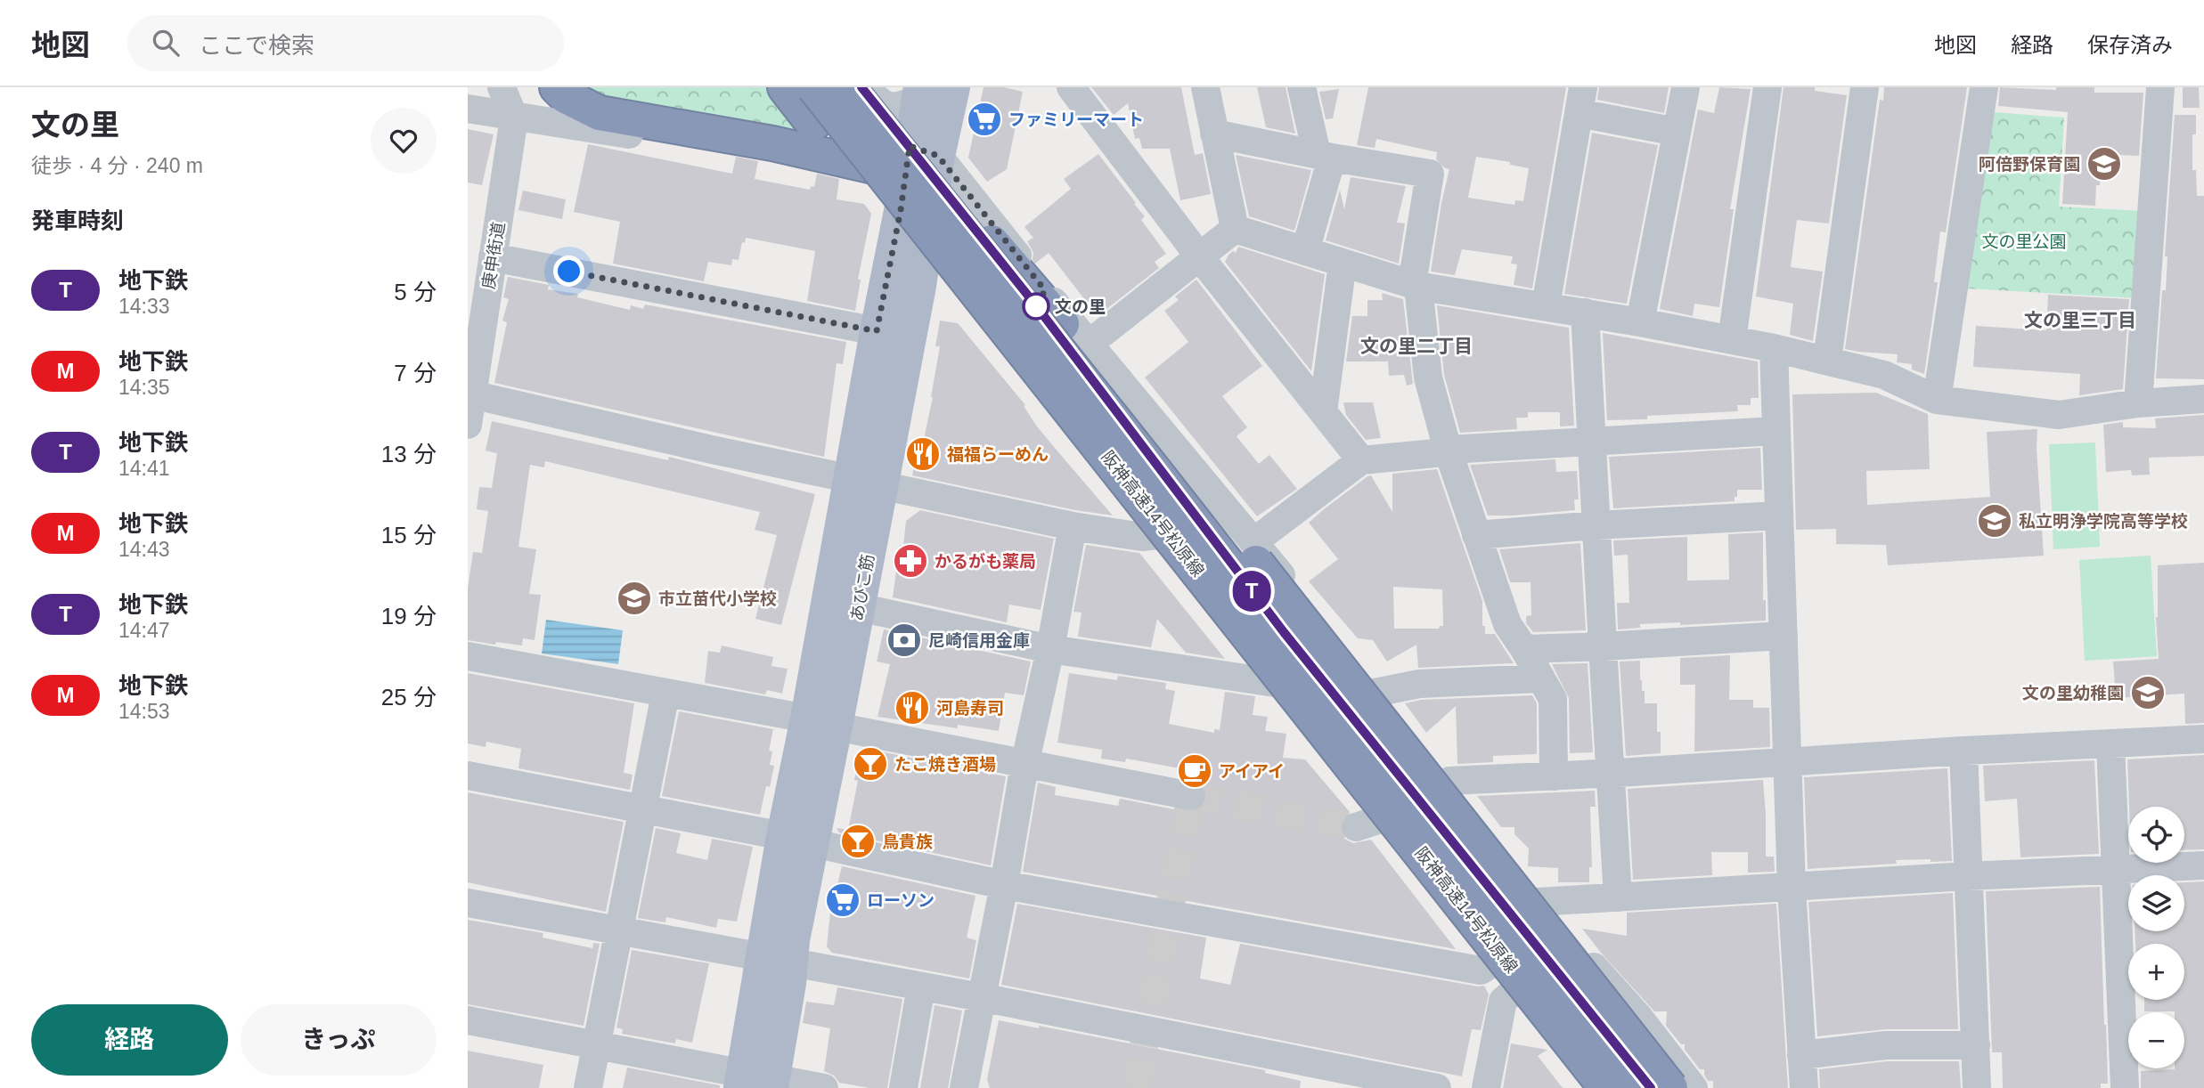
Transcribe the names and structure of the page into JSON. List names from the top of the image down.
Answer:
{
  "streets": {
    "highway": ["阪神高速14号松原線"],
    "main road": ["あびこ筋"],
    "street": ["庚申街道"]
  },
  "crossings": [
    ["阪神高速14号松原線", "あびこ筋"]
  ],
  "districts": ["文の里三丁目", "文の里二丁目"],
  "parks": ["文の里公園"],
  "places": {
    "supermarket": ["ファミリーマート", "ローソン"],
    "school or university": [
      "阿倍野保育園",
      "私立明浄学院高等学校",
      "市立苗代小学校",
      "文の里幼稚園"
    ],
    "other": ["文の里"],
    "restaurant": ["福福らーめん", "河島寿司"],
    "pharmacy": ["かるがも薬局"],
    "bank": ["尼崎信用金庫"],
    "bar": ["たこ焼き酒場", "鳥貴族"],
    "cafe": ["アイアイ"]
  },
  "lines": ["metro line T"],
  "page": {
    "header": "地図",
    "search": "ここで検索",
    "nav": ["地図", "経路", "保存済み"],
    "heading": [
      ["文の里", "徒歩 · 4 分 · 240 m"],
      "発車時刻"
    ],
    "on_map": "T",
    "list": [
      {
        "mark": "T",
        "name": "地下鉄",
        "note": "14:33",
        "value": "5 分"
      },
      {
        "mark": "M",
        "name": "地下鉄",
        "note": "14:35",
        "value": "7 分"
      },
      {
        "mark": "T",
        "name": "地下鉄",
        "note": "14:41",
        "value": "13 分"
      },
      {
        "mark": "M",
        "name": "地下鉄",
        "note": "14:43",
        "value": "15 分"
      },
      {
        "mark": "T",
        "name": "地下鉄",
        "note": "14:47",
        "value": "19 分"
      },
      {
        "mark": "M",
        "name": "地下鉄",
        "note": "14:53",
        "value": "25 分"
      }
    ],
    "map_buttons": ["+", "−"],
    "buttons": ["経路", "きっぷ"]
  }
}
